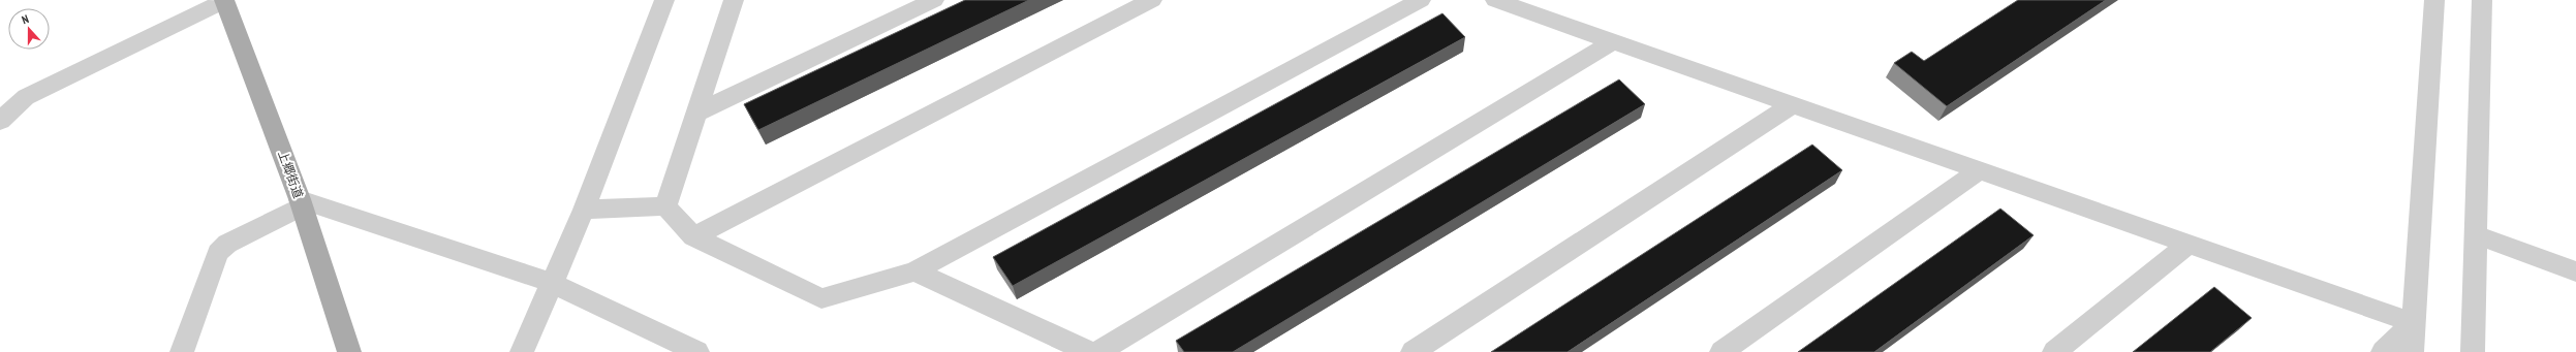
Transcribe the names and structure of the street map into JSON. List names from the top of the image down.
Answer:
{
  "streets": {
    "main road": ["上郷街道"]
  },
  "north": "top"
}
